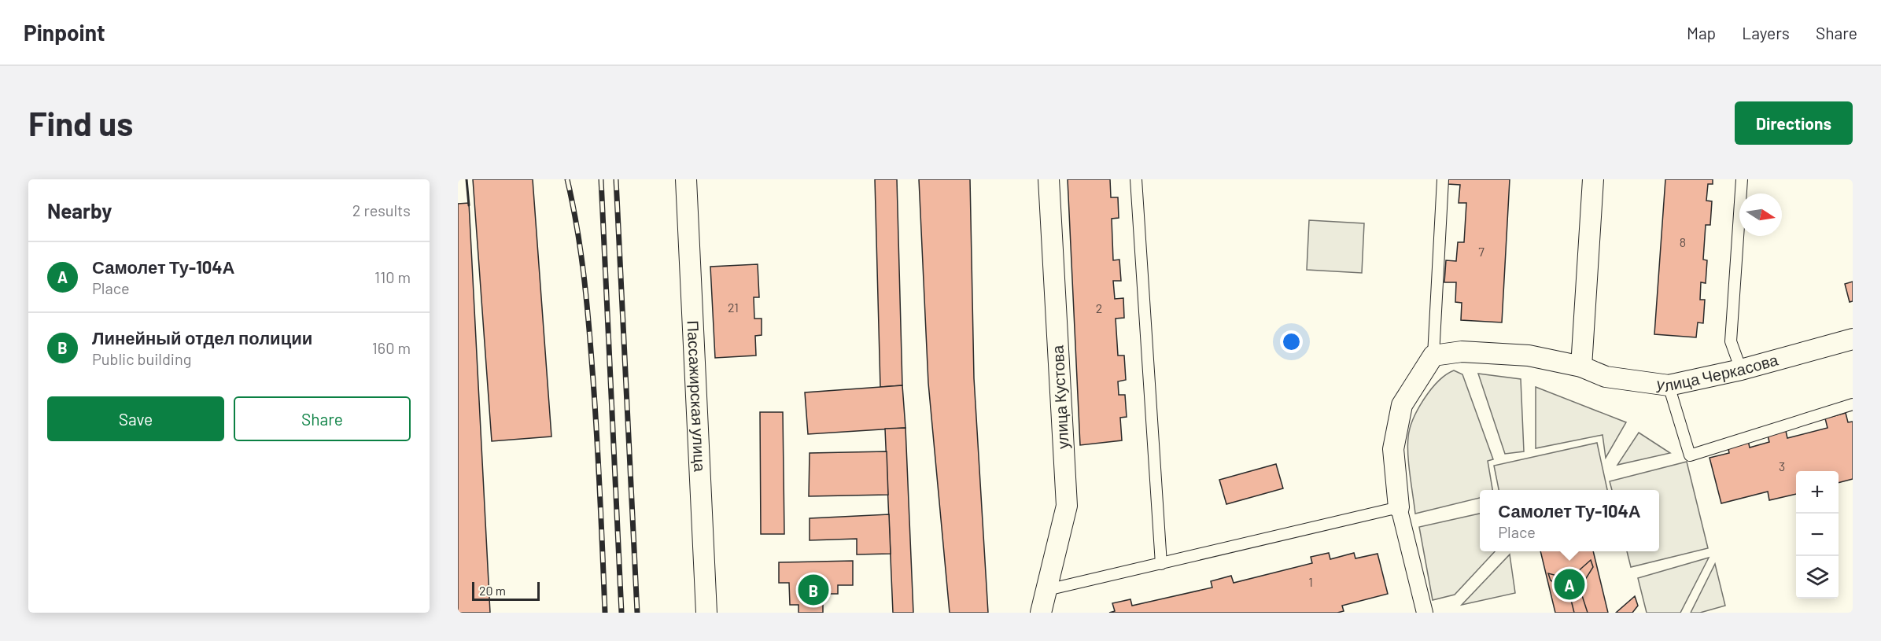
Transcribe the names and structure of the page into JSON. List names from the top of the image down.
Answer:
{
  "streets": {
    "street": ["улица Черкасова", "Пассажирская улица", "улица Кустова"]
  },
  "house_numbers": [
    "8",
    "7",
    "21",
    "2",
    "3",
    "1"
  ],
  "scale_bar": "20 m",
  "north": "right",
  "page": {
    "header": "Pinpoint",
    "nav": ["Map", "Layers", "Share"],
    "buttons": [
      "Directions",
      ["Save", "Share"]
    ],
    "title": "Find us",
    "heading": ["Nearby", "2 results"],
    "list": [
      {
        "mark": "A",
        "name": "Самолет Ту-104А",
        "note": "Place",
        "value": "110 m"
      },
      {
        "mark": "B",
        "name": "Линейный отдел полиции",
        "note": "Public building",
        "value": "160 m"
      }
    ],
    "map_buttons": ["+", "−"],
    "popup": ["Самолет Ту-104А", "Place"],
    "pins": ["A", "B"],
    "scale": "20 m"
  }
}
